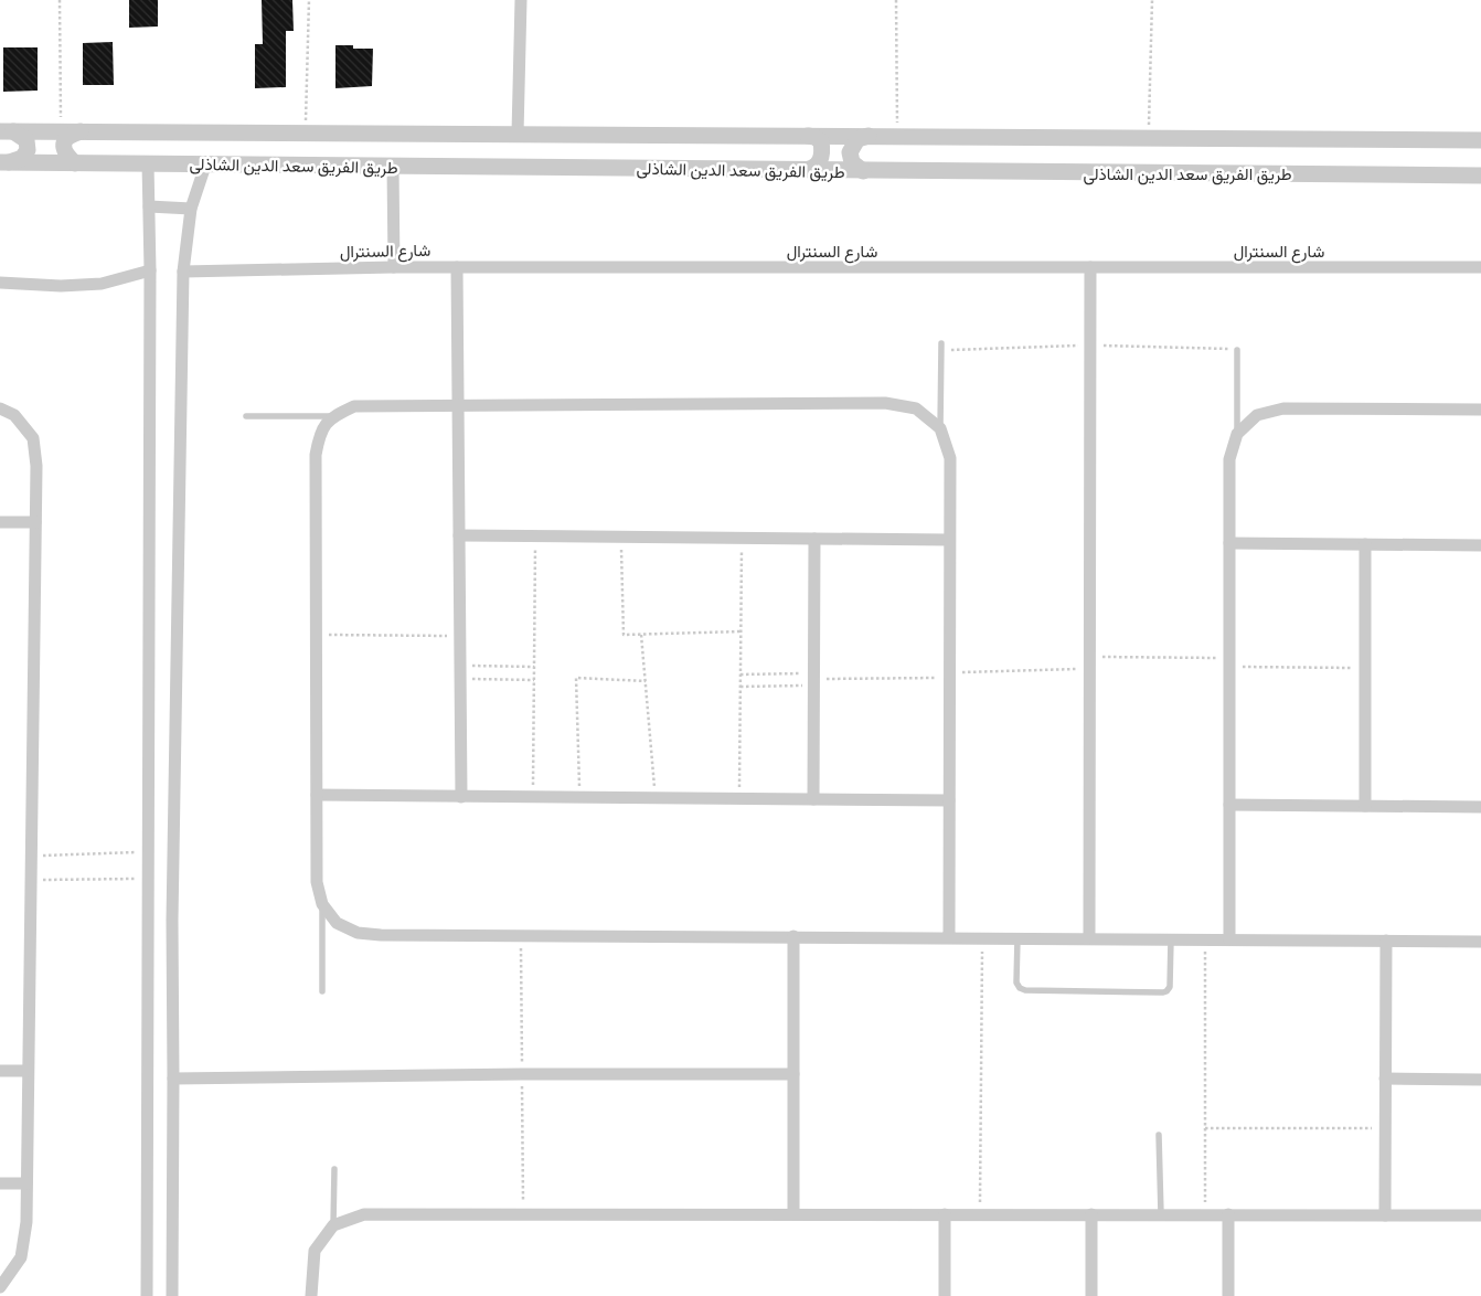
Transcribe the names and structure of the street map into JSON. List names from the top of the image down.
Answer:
{
  "streets": {
    "street": ["طريق الفريق سعد الدين الشاذلى", "شارع السنترال"]
  }
}
